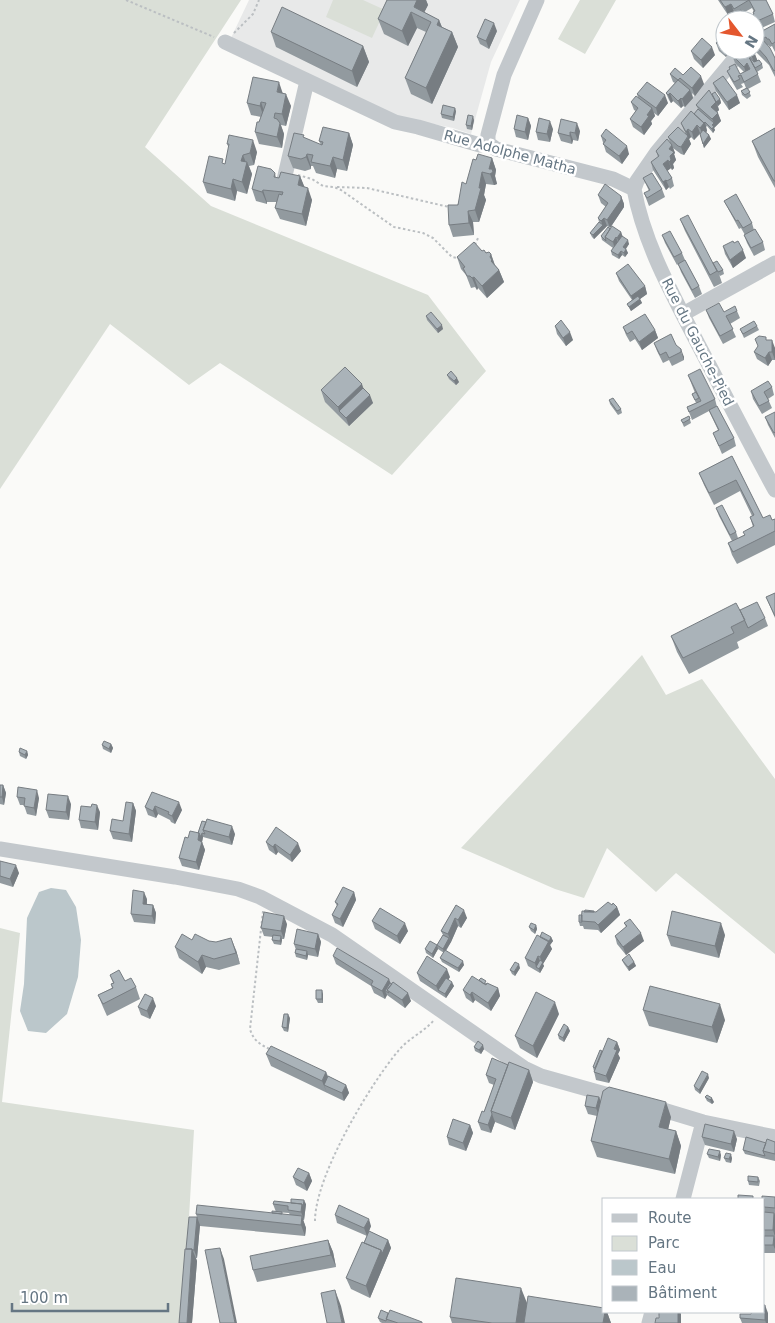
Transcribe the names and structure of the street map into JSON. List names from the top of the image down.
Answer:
{
  "streets": {
    "street": ["Rue Adolphe Matha", "Rue du Gauche-Pied"]
  },
  "crossings": [
    ["Rue Adolphe Matha", "Rue du Gauche-Pied"]
  ],
  "legend": [
    "Route",
    "Parc",
    "Eau",
    "Bâtiment"
  ],
  "scale_bar": "100 m",
  "north": "bottom right"
}
